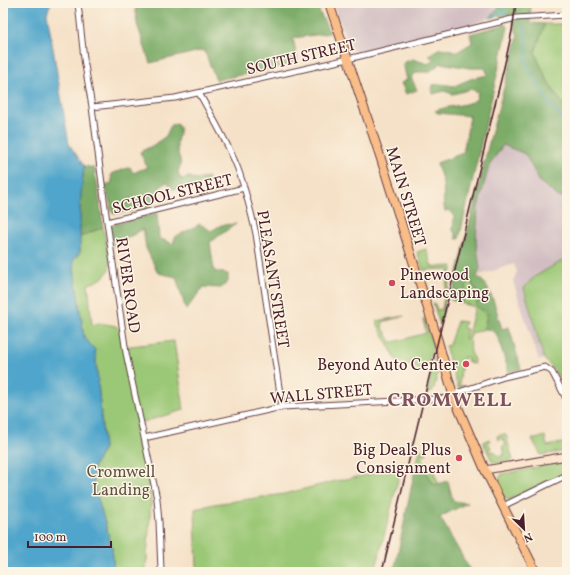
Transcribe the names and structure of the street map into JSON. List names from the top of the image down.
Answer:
{
  "streets": {
    "main road": ["MAIN STREET"],
    "street": [
      "SOUTH STREET",
      "SCHOOL STREET",
      "PLEASANT STREET",
      "RIVER ROAD",
      "WALL STREET"
    ]
  },
  "crossings": [
    ["SOUTH STREET", "MAIN STREET"],
    ["SOUTH STREET", "PLEASANT STREET"],
    ["SOUTH STREET", "RIVER ROAD"],
    ["SCHOOL STREET", "PLEASANT STREET"],
    ["SCHOOL STREET", "RIVER ROAD"],
    ["MAIN STREET", "WALL STREET"],
    ["PLEASANT STREET", "WALL STREET"],
    ["RIVER ROAD", "WALL STREET"]
  ],
  "districts": ["CROMWELL"],
  "parks": ["Cromwell Landing"],
  "places": ["Pinewood Landscaping", "Beyond Auto Center", "Big Deals Plus Consignment"],
  "scale_bar": "100 m",
  "north": "bottom right"
}
